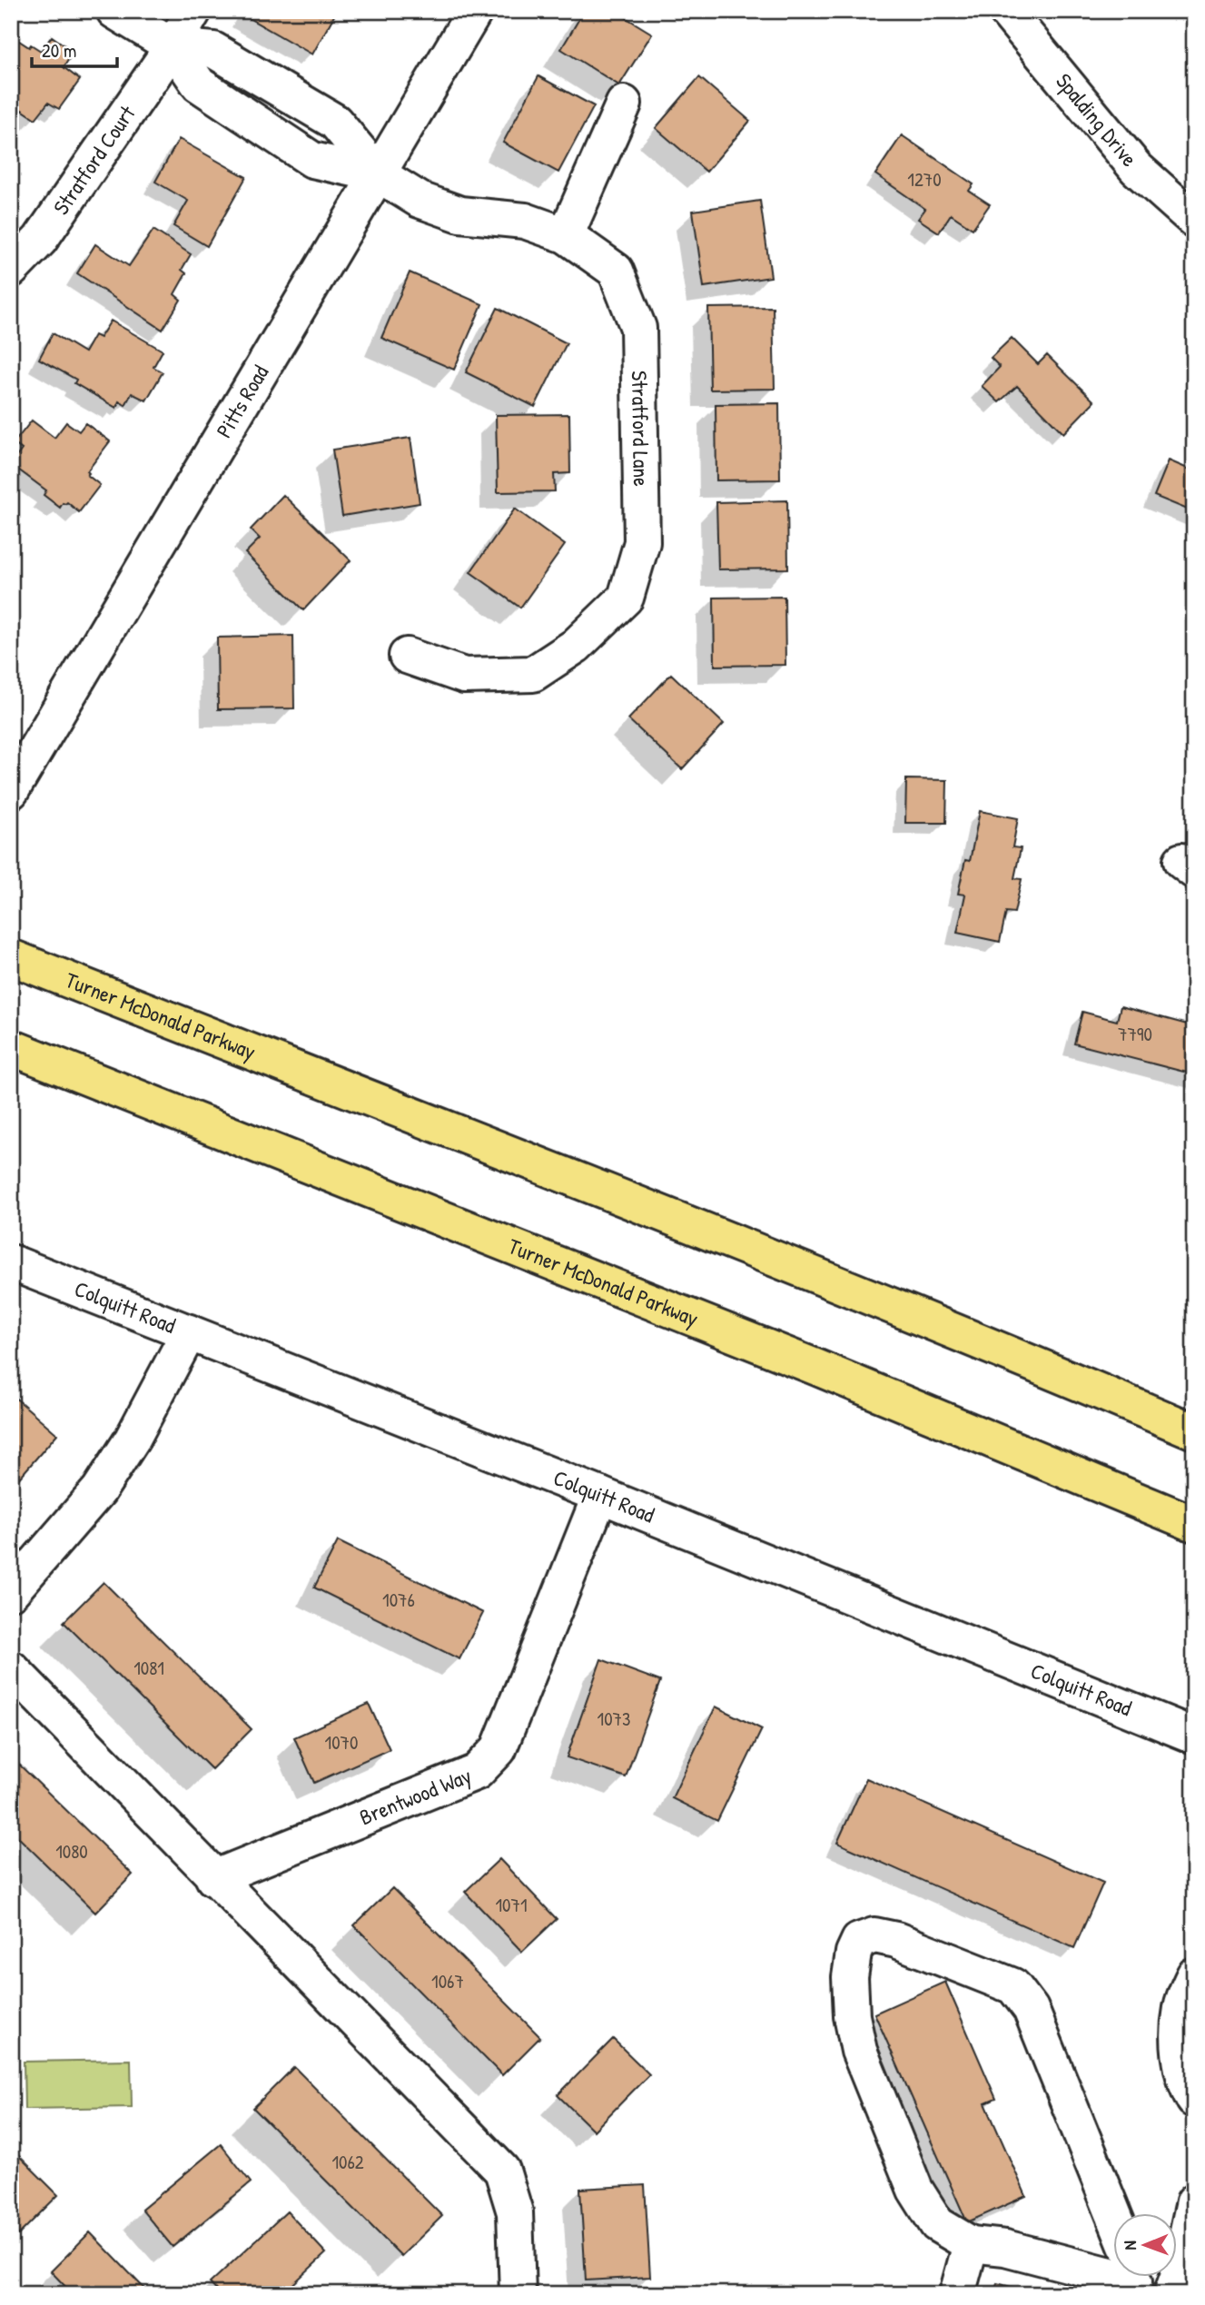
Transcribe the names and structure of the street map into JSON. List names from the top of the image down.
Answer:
{
  "streets": {
    "highway": ["Turner McDonald Parkway"],
    "street": [
      "Spalding Drive",
      "Stratford Court",
      "Pitts Road",
      "Stratford Lane",
      "Colquitt Road",
      "Brentwood Way"
    ]
  },
  "crossings": [
    ["Stratford Court", "Stratford Lane"],
    ["Pitts Road", "Stratford Lane"],
    ["Colquitt Road", "Brentwood Way"]
  ],
  "house_numbers": [
    "1270",
    "7790",
    "1076",
    "1081",
    "1073",
    "1070",
    "1080",
    "1071",
    "1067",
    "1062"
  ],
  "scale_bar": "20 m",
  "north": "left"
}
